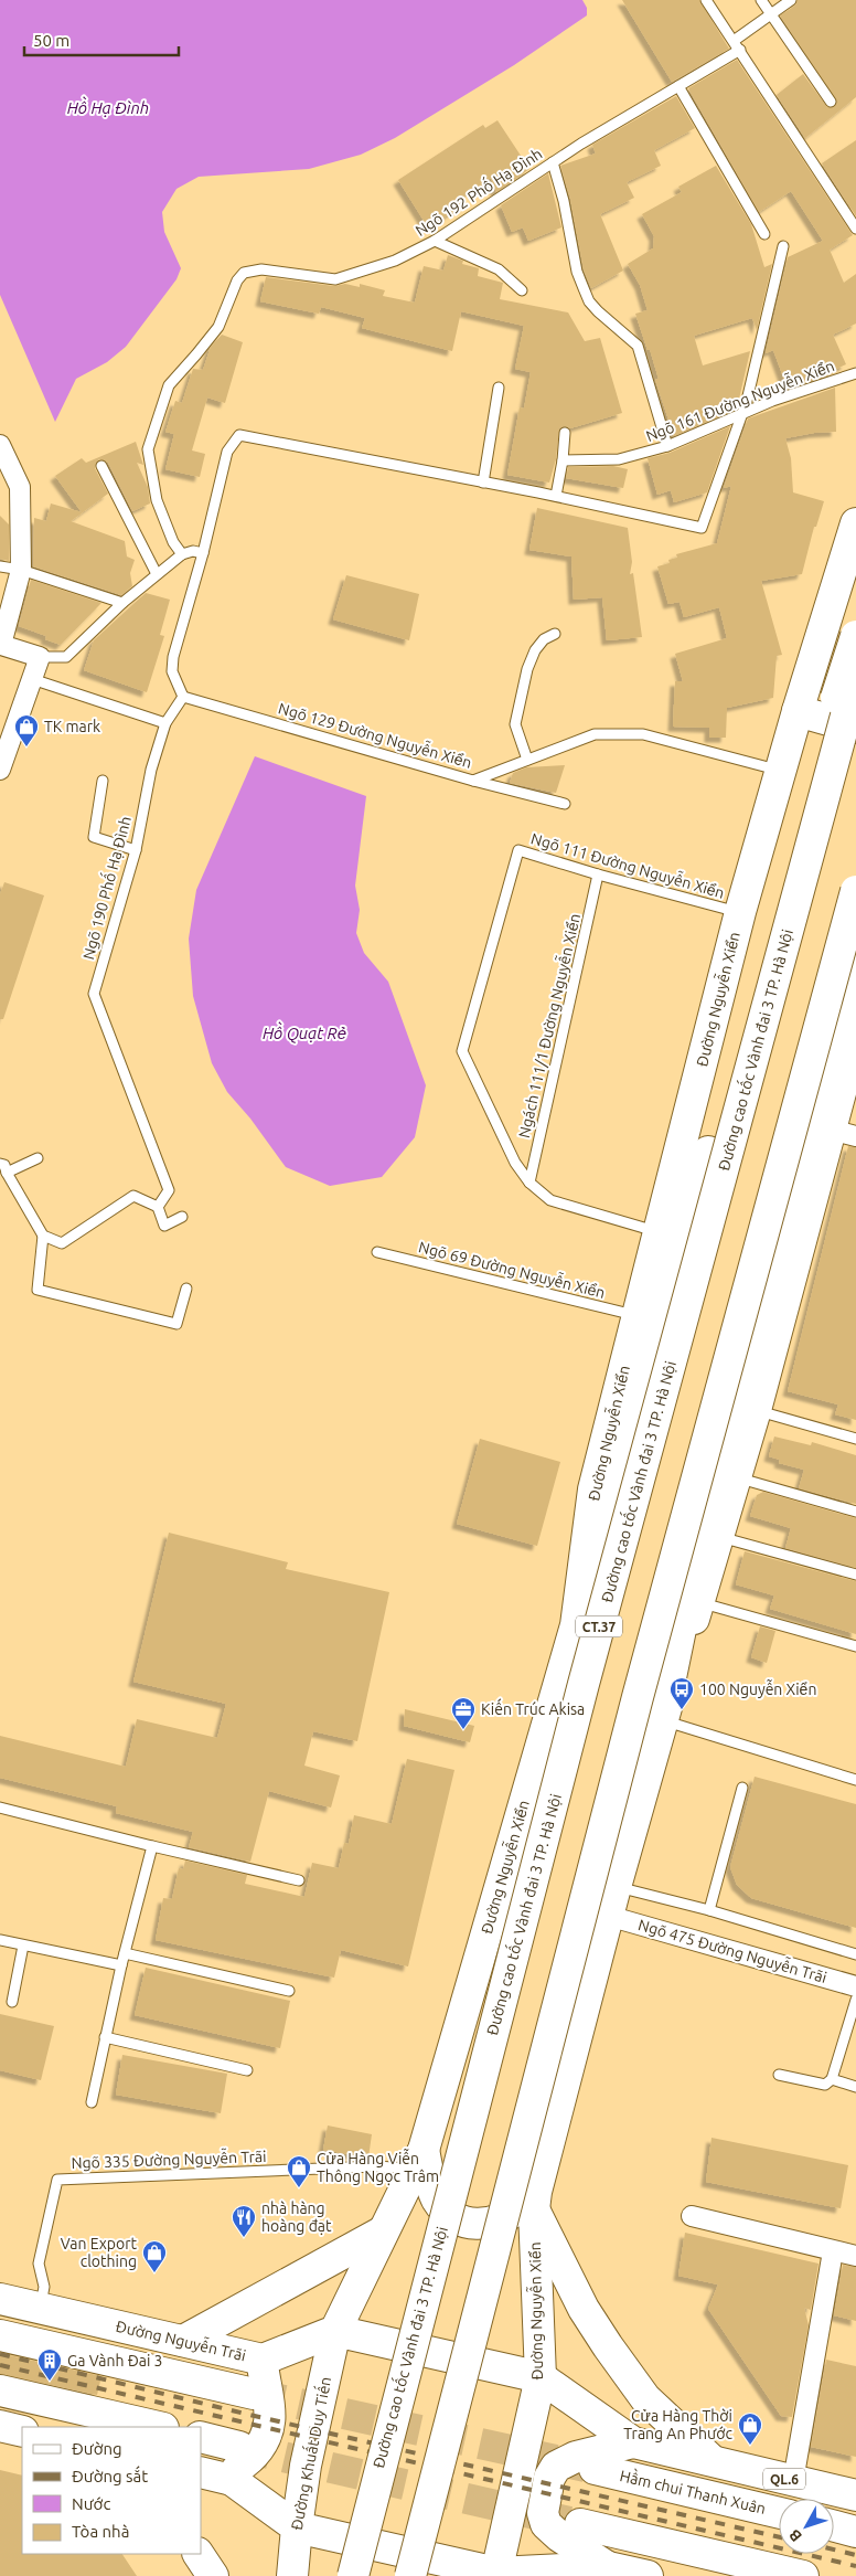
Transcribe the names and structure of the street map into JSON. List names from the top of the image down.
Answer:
{
  "streets": {
    "main road": [
      "Đường Nguyễn Xiển",
      "Đường cao tốc Vành đai 3 TP. Hà Nội",
      "CT.37",
      "Đường Nguyễn Trãi",
      "Đường Khuất Duy Tiến",
      "QL.6",
      "Hầm chui Thanh Xuân"
    ],
    "street": ["Ngõ 475 Đường Nguyễn Trãi"],
    "lane": [
      "Ngõ 192 Phố Hạ Đình",
      "Ngõ 161 Đường Nguyễn Xiển",
      "Ngõ 129 Đường Nguyễn Xiển",
      "Ngõ 111 Đường Nguyễn Xiển",
      "Ngõ 190 Phố Hạ Đình",
      "Ngách 111/1 Đường Nguyễn Xiển",
      "Ngõ 69 Đường Nguyễn Xiển",
      "Ngõ 335 Đường Nguyễn Trãi"
    ]
  },
  "crossings": [
    ["Ngõ 129 Đường Nguyễn Xiển", "Đường Nguyễn Xiển"],
    ["Ngõ 111 Đường Nguyễn Xiển", "Đường Nguyễn Xiển"],
    ["Ngõ 111 Đường Nguyễn Xiển", "Ngách 111/1 Đường Nguyễn Xiển"],
    ["Đường Nguyễn Xiển", "Ngõ 69 Đường Nguyễn Xiển"],
    ["Đường Nguyễn Xiển", "Ngõ 475 Đường Nguyễn Trãi"],
    ["Đường Nguyễn Xiển", "Ngõ 335 Đường Nguyễn Trãi"],
    ["Đường Nguyễn Xiển", "Đường Nguyễn Trãi"],
    ["Đường Nguyễn Xiển", "Đường Khuất Duy Tiến"],
    ["Đường Nguyễn Xiển", "QL.6"],
    ["Ngõ 335 Đường Nguyễn Trãi", "Đường Nguyễn Trãi"],
    ["Đường Nguyễn Trãi", "Đường Khuất Duy Tiến"]
  ],
  "water": ["Hồ Hạ Đình", "Hồ Quạt Rẻ"],
  "places": {
    "shop": [
      "TK mark",
      "Cửa Hàng Viễn Thông Ngọc Trâm",
      "Van Export clothing",
      "Cửa Hàng Thời Trang An Phước"
    ],
    "bus stop": ["100 Nguyễn Xiển"],
    "office": ["Kiến Trúc Akisa"],
    "restaurant": ["nhà hàng hoàng đạt"],
    "building": ["Ga Vành Đai 3"]
  },
  "legend": [
    "Đường",
    "Đường sắt",
    "Nước",
    "Tòa nhà"
  ],
  "scale_bar": "50 m",
  "north": "bottom left"
}
